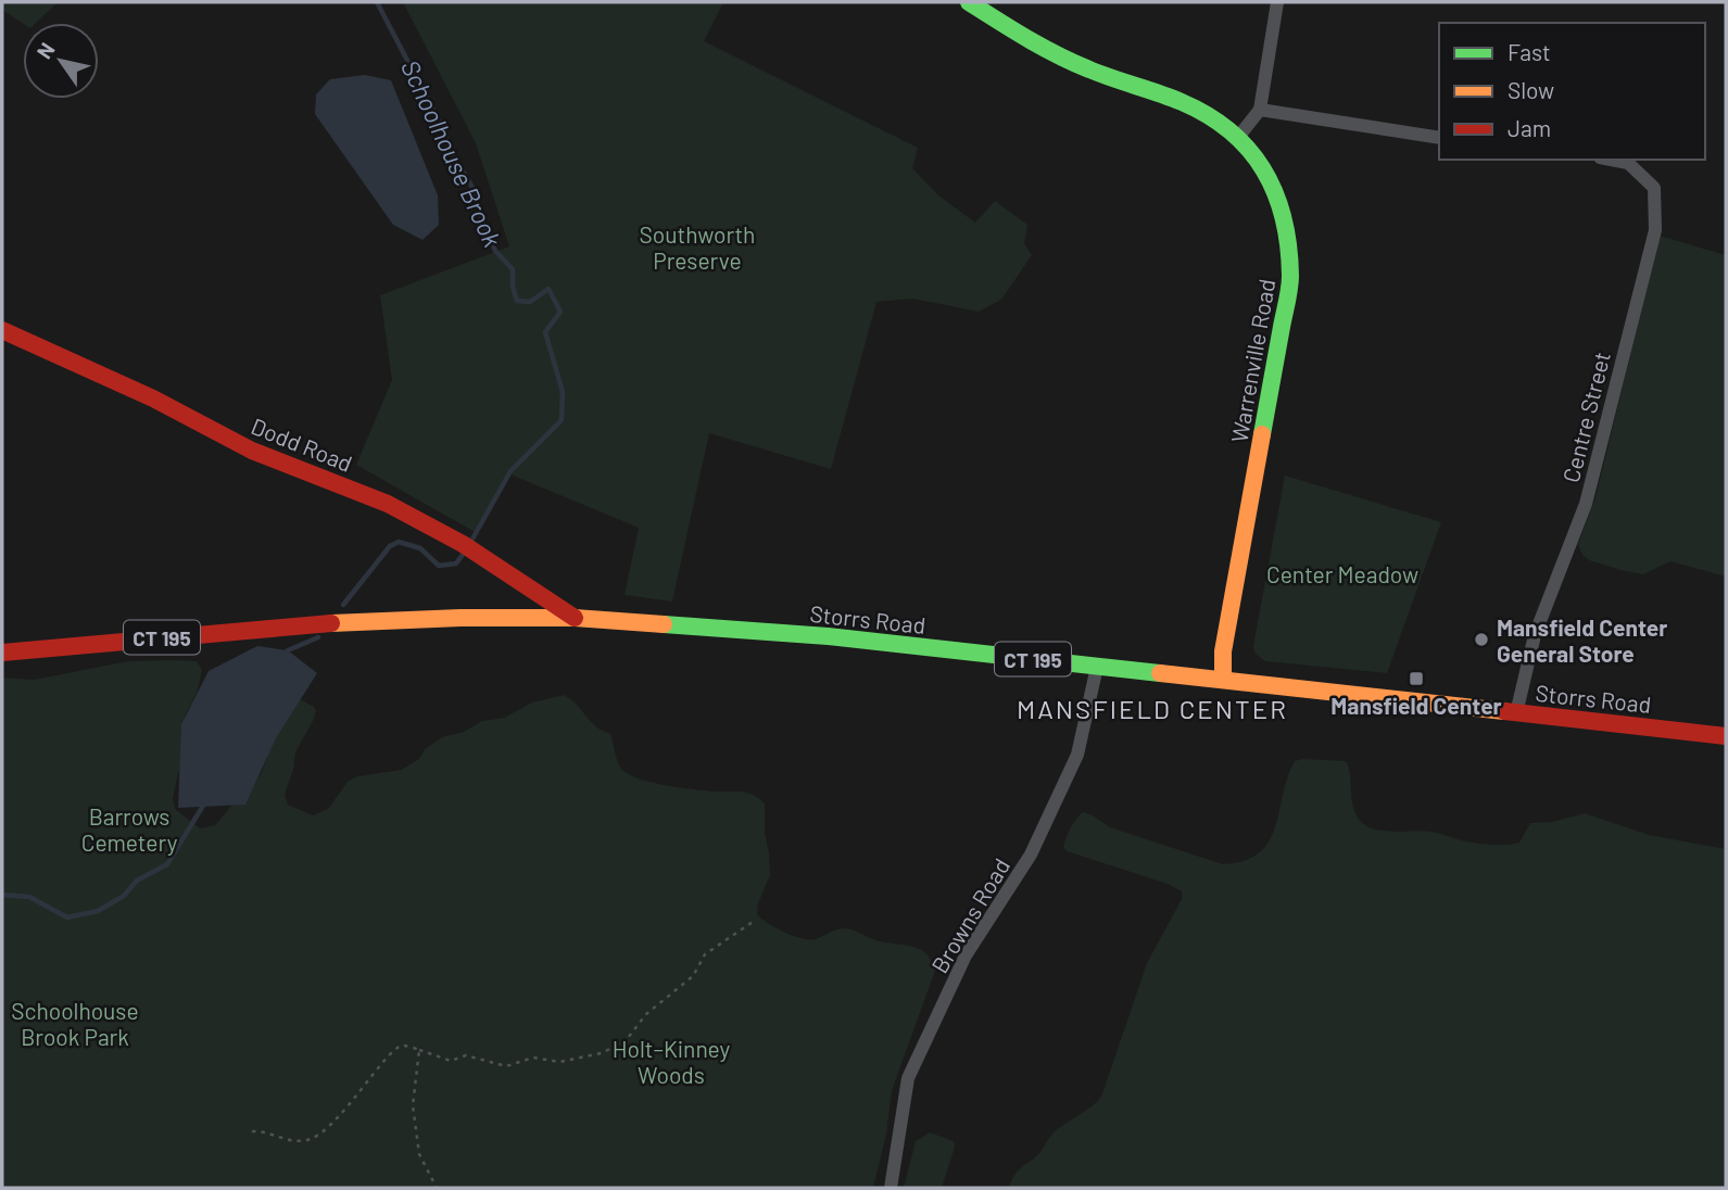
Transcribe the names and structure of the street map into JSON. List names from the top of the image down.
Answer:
{
  "streets": {
    "main road": [
      "Warrenville Road",
      "Dodd Road",
      "Storrs Road",
      "CT 195"
    ],
    "street": ["Centre Street", "Browns Road"]
  },
  "crossings": [
    ["Warrenville Road", "Storrs Road"],
    ["Centre Street", "Storrs Road"],
    ["Dodd Road", "Storrs Road"],
    ["Storrs Road", "Browns Road"]
  ],
  "districts": ["MANSFIELD CENTER"],
  "water": ["Schoolhouse Brook"],
  "parks": [
    "Southworth Preserve",
    "Center Meadow",
    "Barrows Cemetery",
    "Schoolhouse Brook Park",
    "Holt–Kinney Woods"
  ],
  "places": {
    "other": ["Mansfield Center General Store"],
    "transit": ["Mansfield Center"]
  },
  "legend": ["Fast", "Slow", "Jam"],
  "north": "top left"
}
